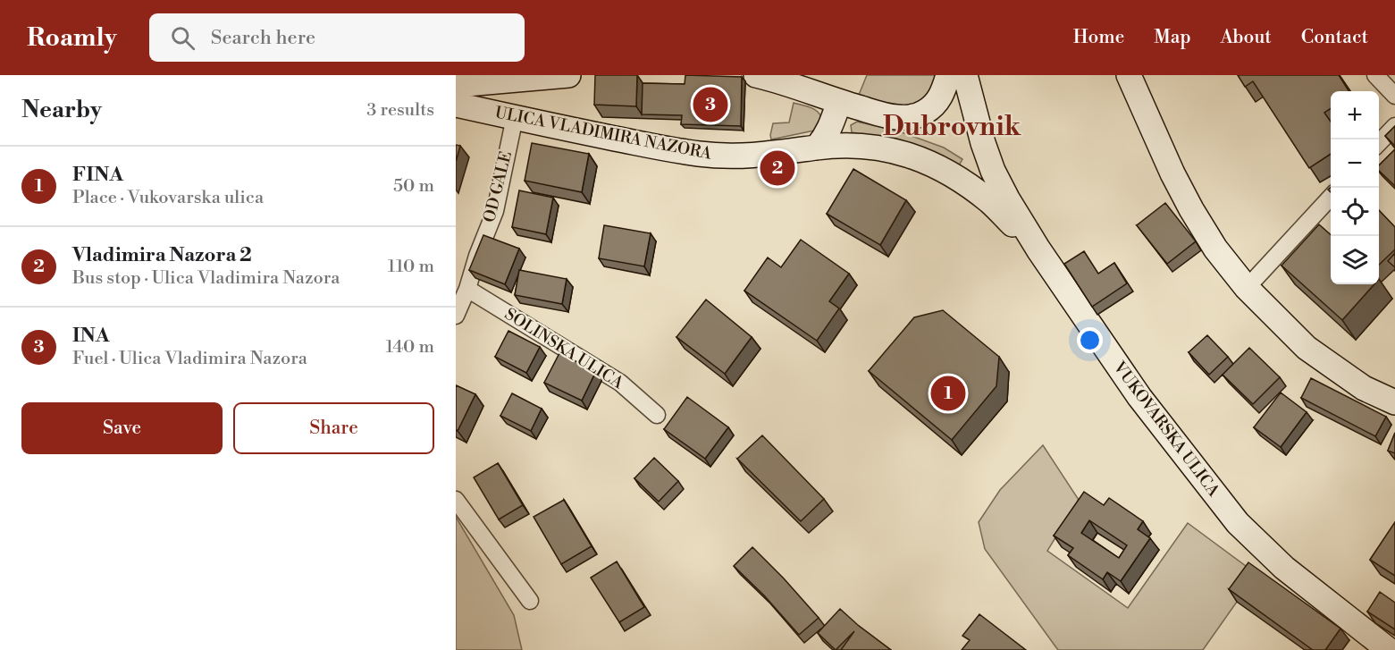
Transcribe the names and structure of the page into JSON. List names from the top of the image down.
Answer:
{
  "streets": {
    "main road": ["ULICA VLADIMIRA NAZORA", "VUKOVARSKA ULICA"],
    "street": ["OD GALE", "SOLINSKA ULICA"]
  },
  "crossings": [
    ["ULICA VLADIMIRA NAZORA", "OD GALE"],
    ["ULICA VLADIMIRA NAZORA", "VUKOVARSKA ULICA"],
    ["OD GALE", "SOLINSKA ULICA"]
  ],
  "districts": ["Dubrovnik"],
  "page": {
    "header": "Roamly",
    "search": "Search here",
    "nav": [
      "Home",
      "Map",
      "About",
      "Contact"
    ],
    "heading": ["Nearby", "3 results"],
    "pins": ["3", "2", "1"],
    "map_buttons": ["+", "−"],
    "list": [
      {
        "mark": "1",
        "name": "FINA",
        "note": "Place · Vukovarska ulica",
        "value": "50 m"
      },
      {
        "mark": "2",
        "name": "Vladimira Nazora 2",
        "note": "Bus stop · Ulica Vladimira Nazora",
        "value": "110 m"
      },
      {
        "mark": "3",
        "name": "INA",
        "note": "Fuel · Ulica Vladimira Nazora",
        "value": "140 m"
      }
    ],
    "buttons": ["Save", "Share"]
  }
}
